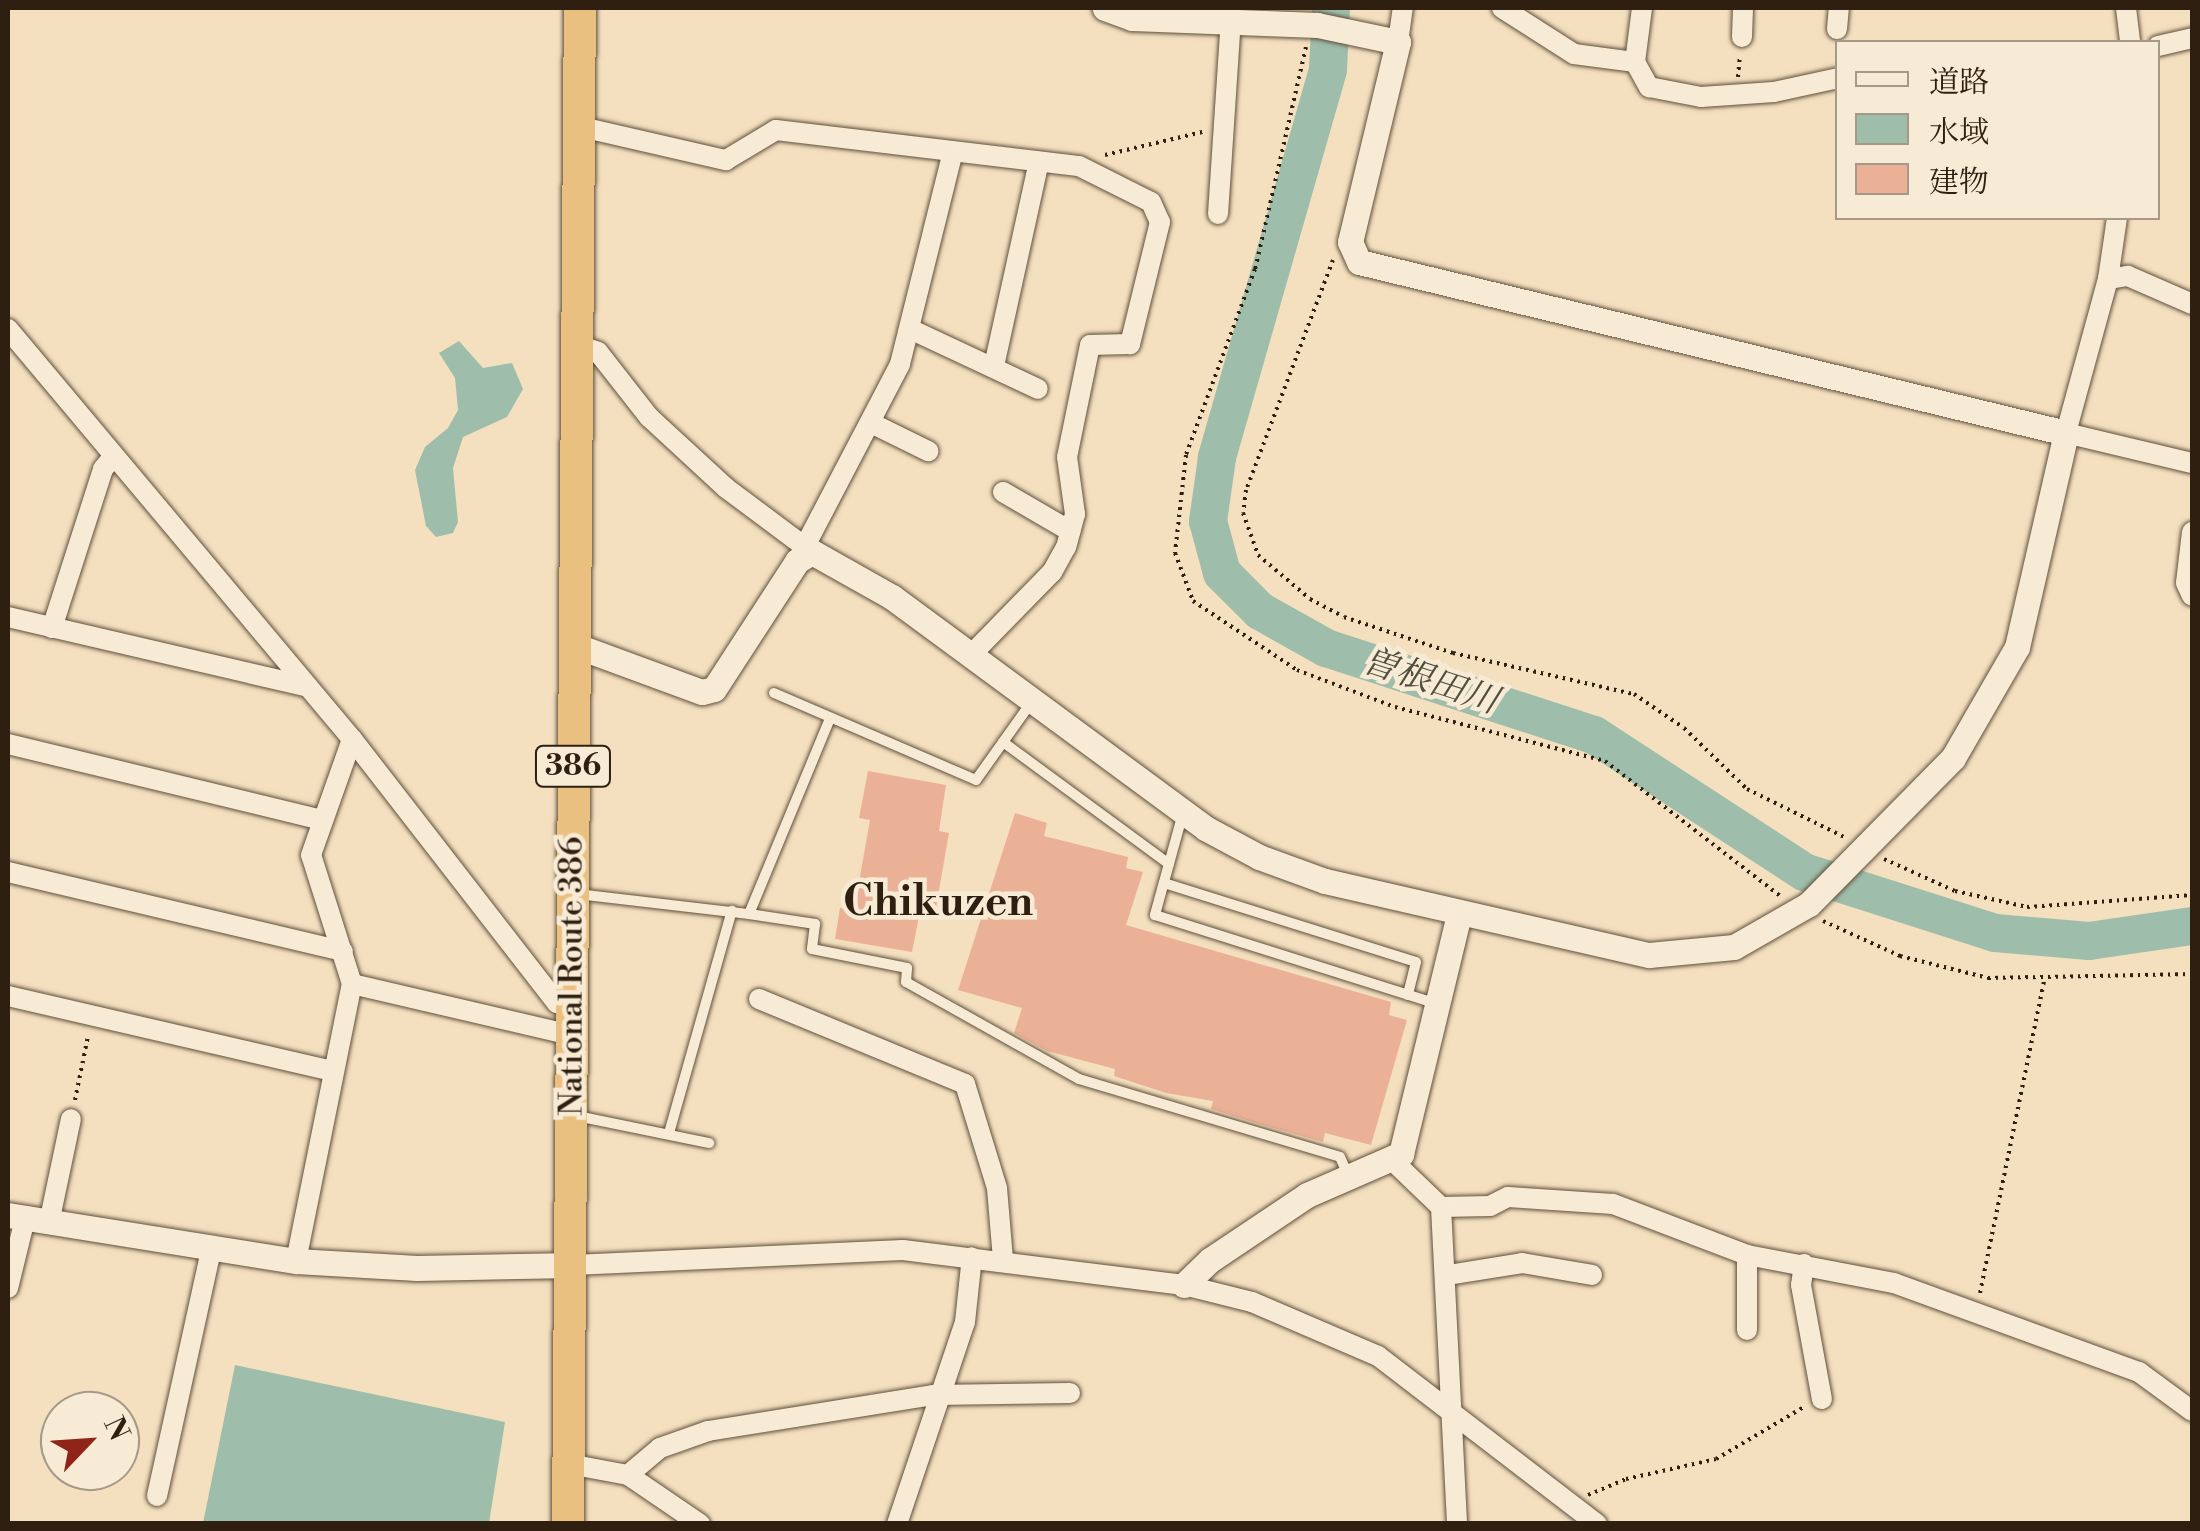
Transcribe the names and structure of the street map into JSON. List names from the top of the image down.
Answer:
{
  "streets": {
    "highway": ["386", "National Route 386"]
  },
  "districts": ["Chikuzen"],
  "water": ["曽根田川"],
  "legend": ["道路", "水域", "建物"],
  "north": "top right"
}
